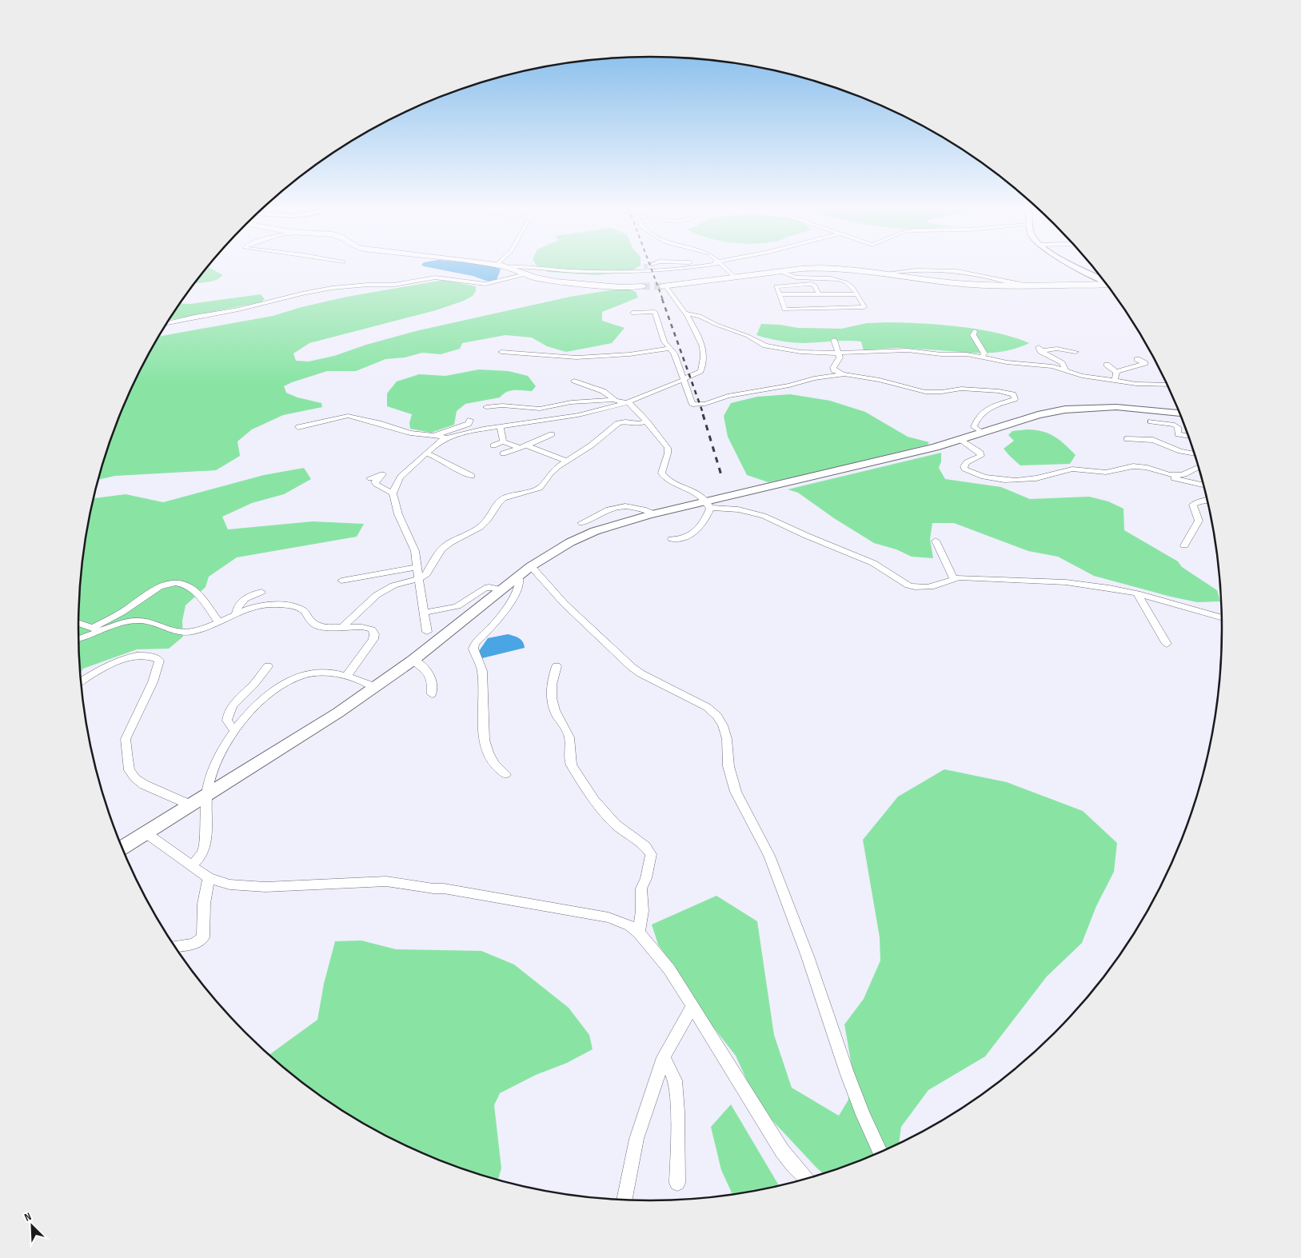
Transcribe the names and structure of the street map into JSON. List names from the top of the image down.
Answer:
{
  "north": "top left"
}
